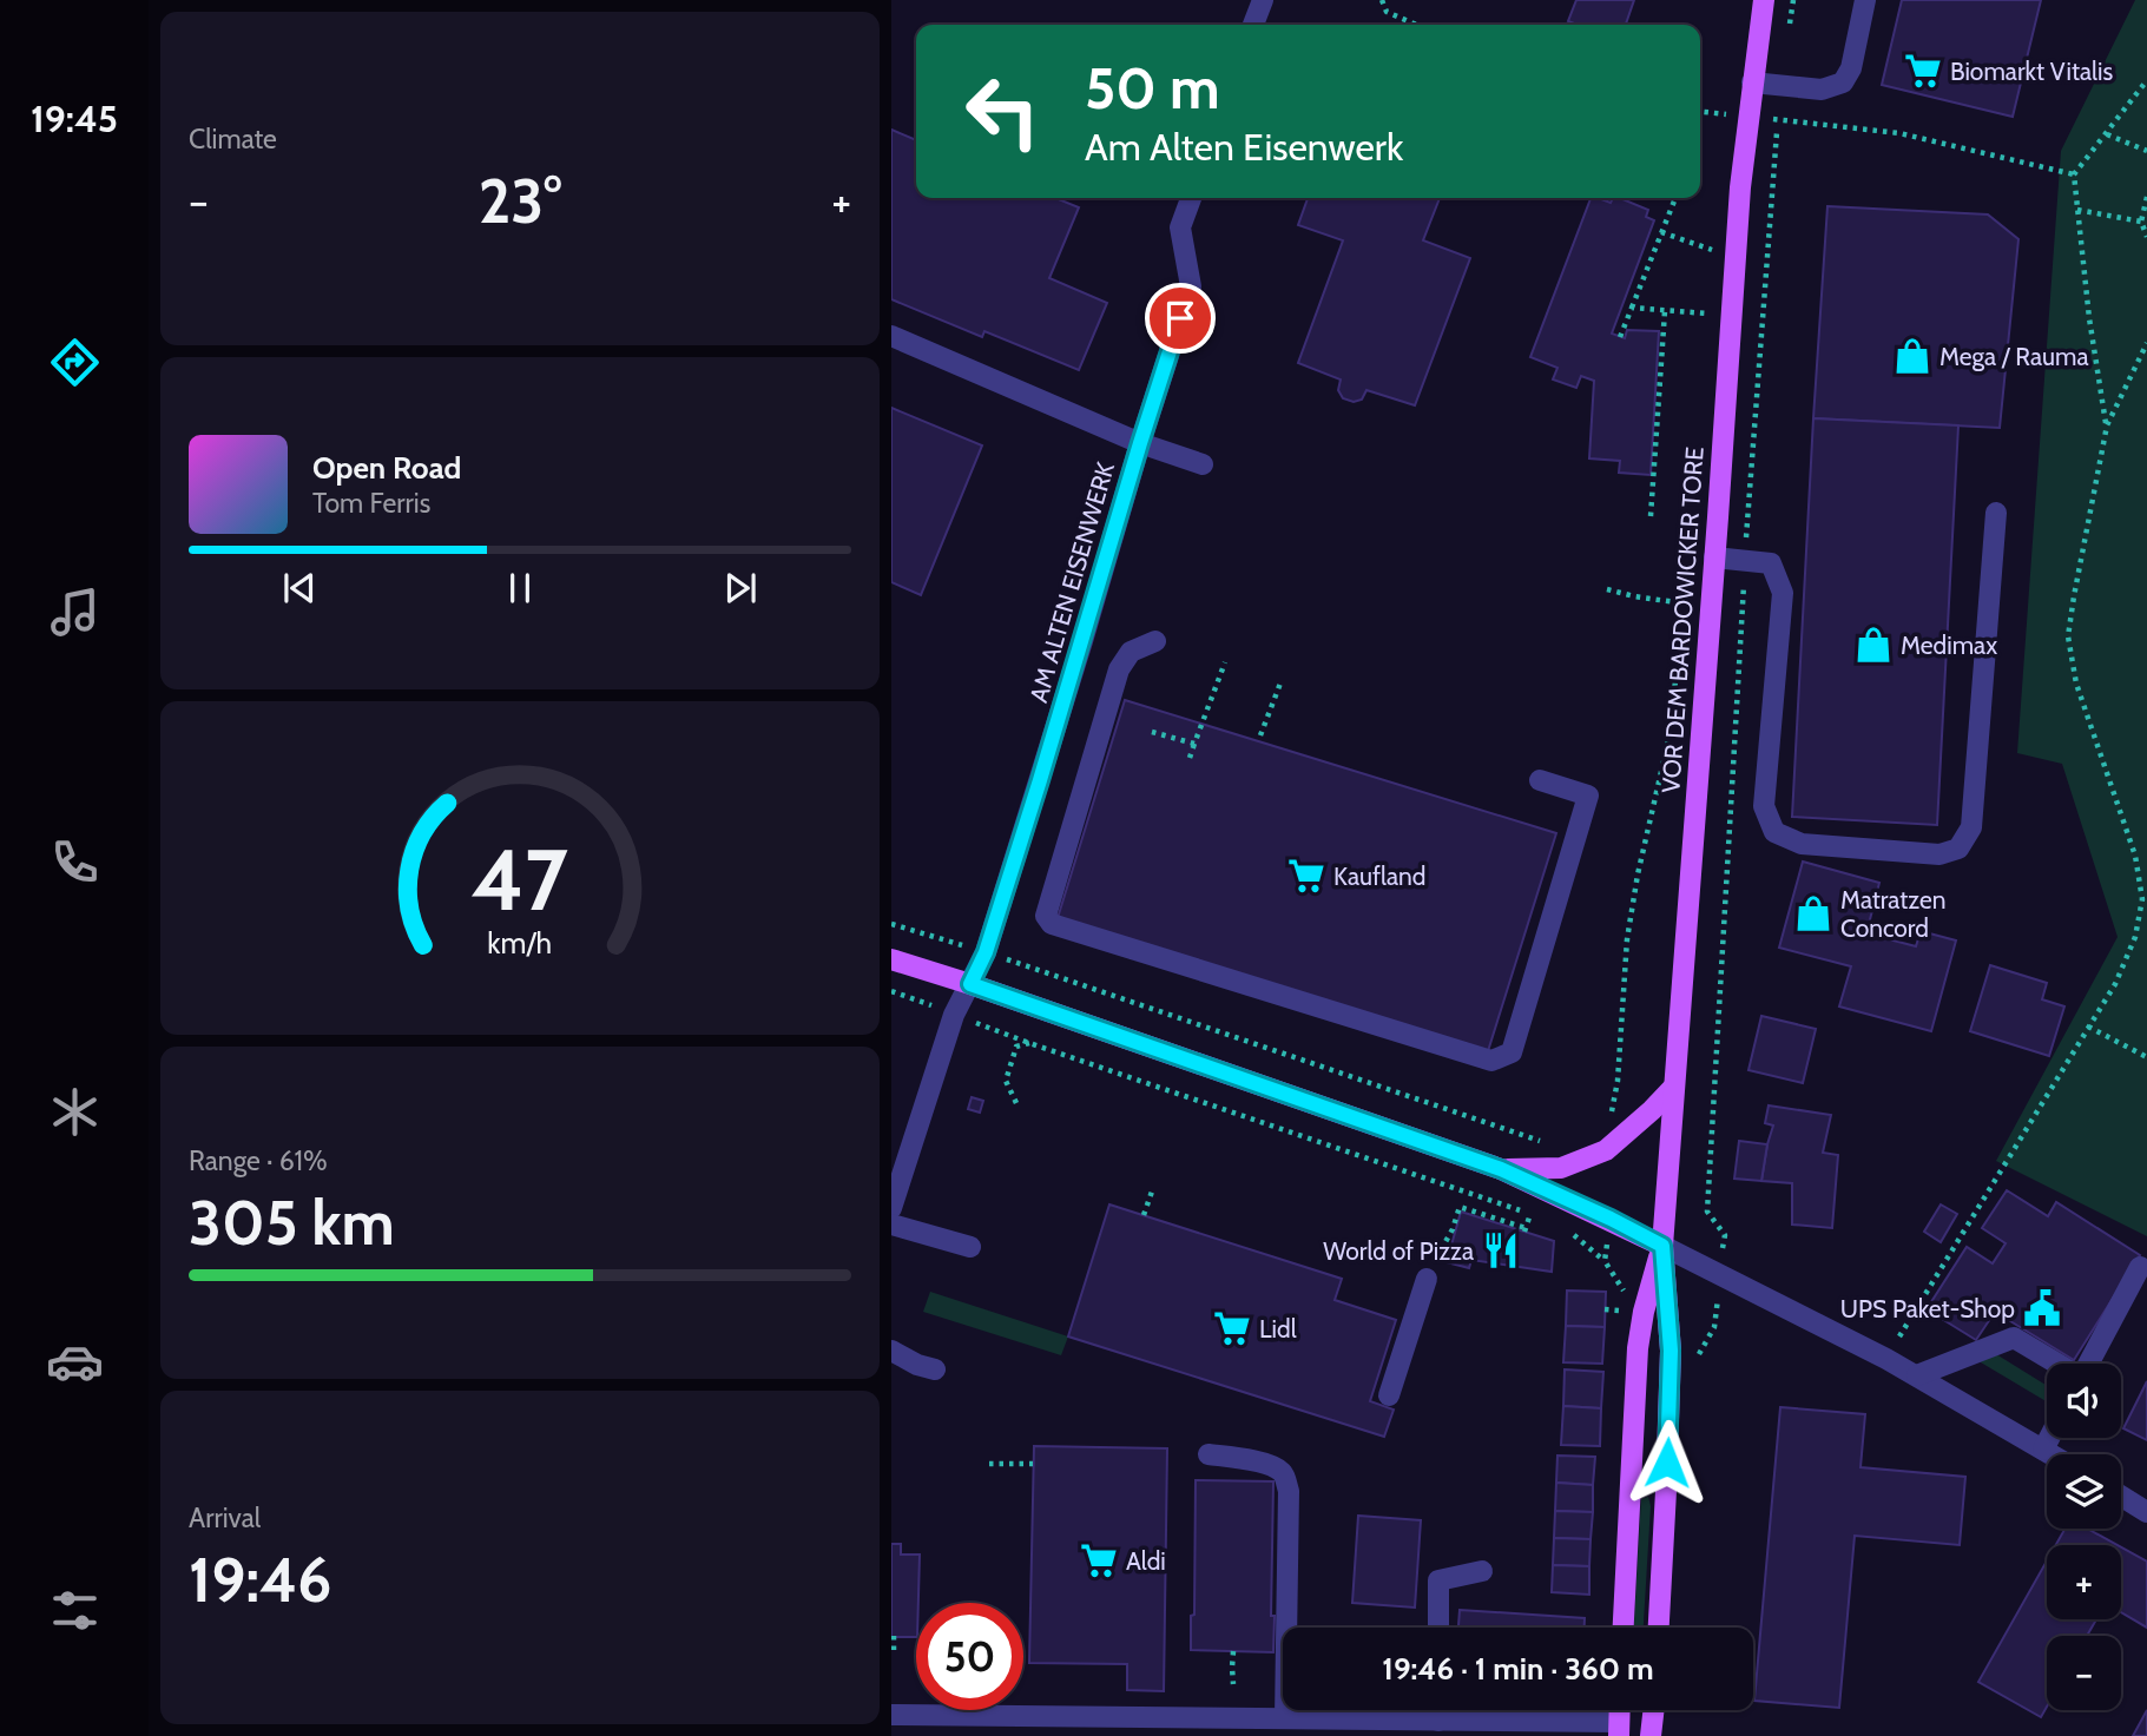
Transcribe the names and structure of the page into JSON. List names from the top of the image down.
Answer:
{
  "streets": {
    "main road": ["VOR DEM BARDOWICKER TORE"],
    "street": ["AM ALTEN EISENWERK"]
  },
  "places": {
    "supermarket": [
      "Biomarkt Vitalis",
      "Kaufland",
      "Lidl",
      "Aldi"
    ],
    "shop": ["Mega / Rauma", "Medimax", "Matratzen Concord"],
    "restaurant": ["World of Pizza"],
    "public building": ["UPS Paket-Shop"]
  },
  "page": {
    "tabs": "19:45",
    "tile": [
      "Climate",
      ["Range · 61%", "305 km"],
      ["Arrival", "19:46"]
    ],
    "turn": ["50 m", "Am Alten Eisenwerk"],
    "heat": ["−", "23°", "+"],
    "song": ["Open Road", "Tom Ferris"],
    "map_buttons": ["+", "−"],
    "limit": "50",
    "trip": "19:46 · 1 min · 360 m",
    "gauge": ["47", "km/h"]
  }
}
